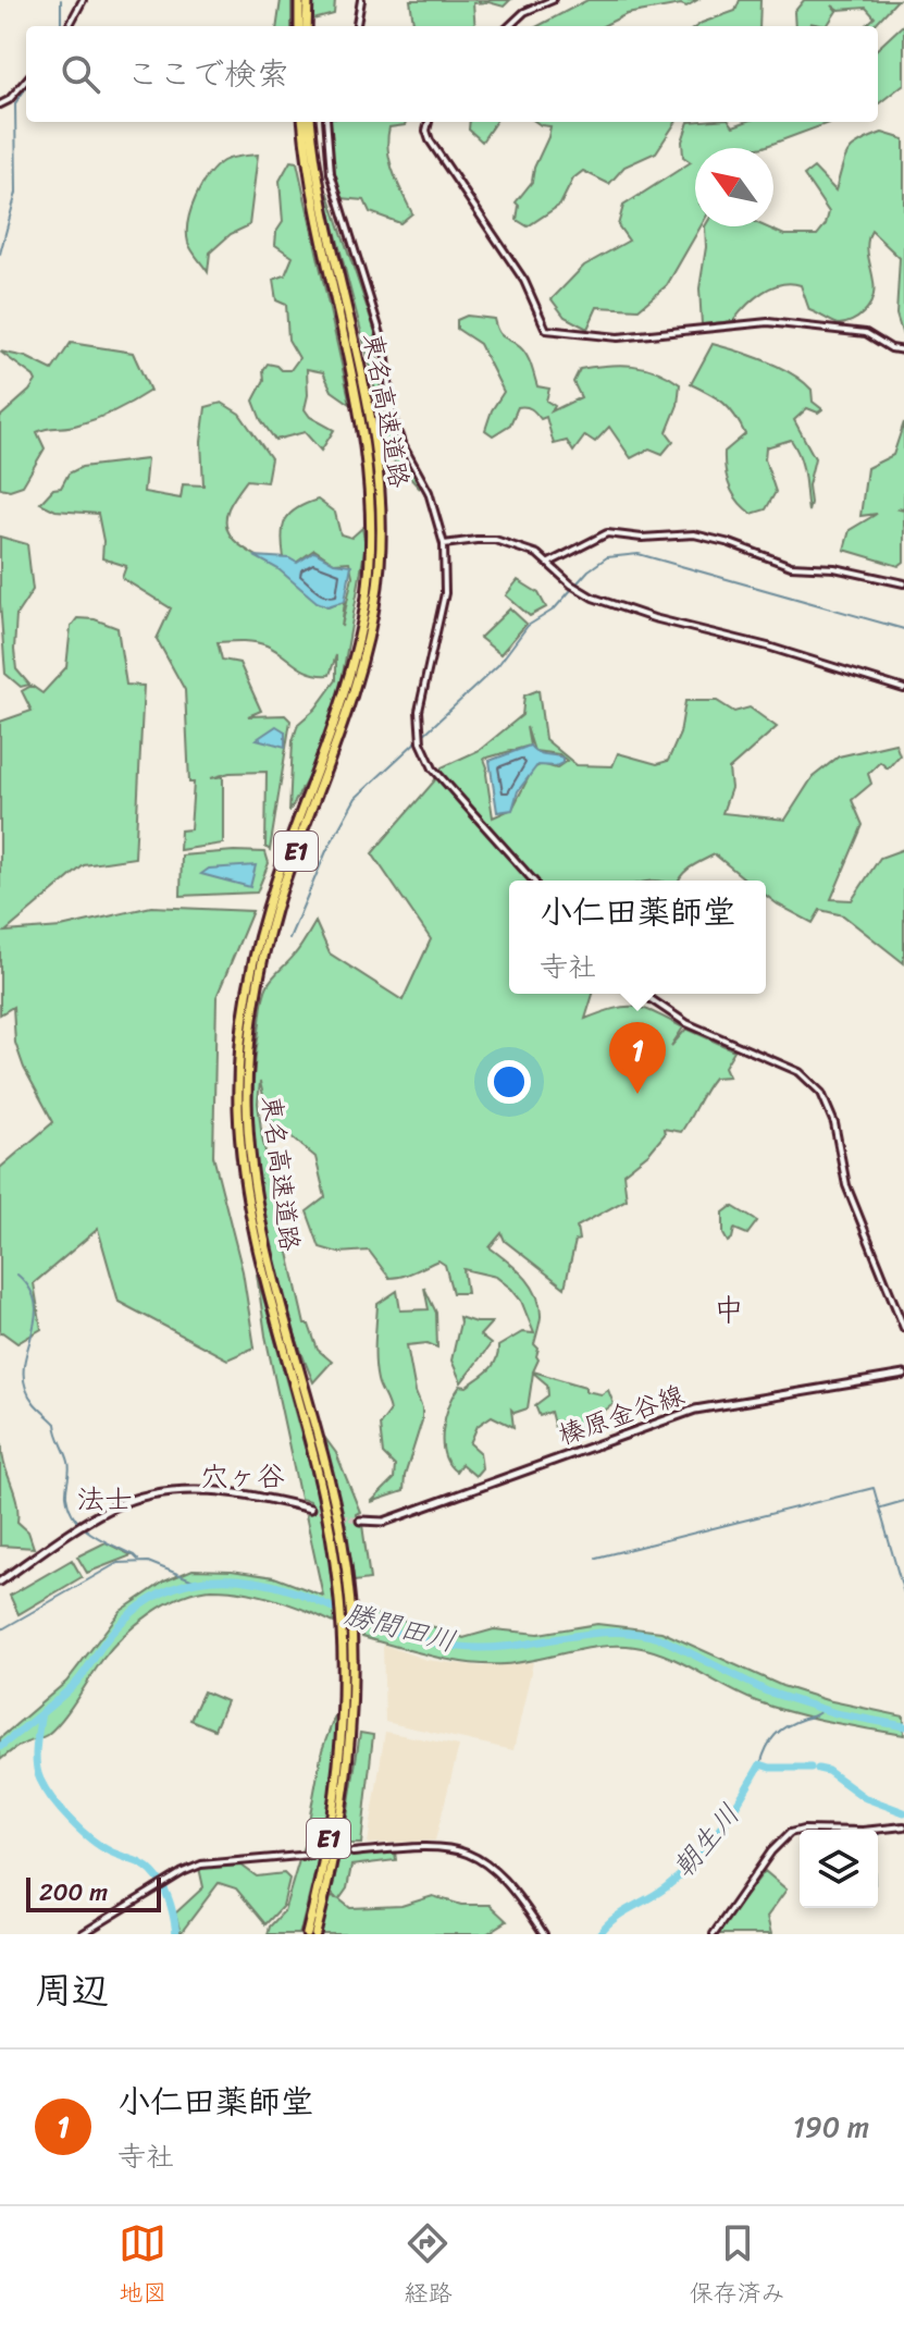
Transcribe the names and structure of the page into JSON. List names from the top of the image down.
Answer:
{
  "streets": {
    "highway": ["東名高速道路", "E1"],
    "main road": ["榛原金谷線"]
  },
  "districts": ["中", "穴ヶ谷", "法士"],
  "water": ["勝間田川", "朝生川"],
  "scale_bar": "200 m",
  "north": "top left",
  "page": {
    "search": "ここで検索",
    "popup": ["小仁田薬師堂", "寺社"],
    "pins": "1",
    "scale": "200 m",
    "heading": "周辺",
    "list": [
      {
        "mark": "1",
        "name": "小仁田薬師堂",
        "note": "寺社",
        "value": "190 m"
      }
    ],
    "nav": ["地図", "経路", "保存済み"]
  }
}
